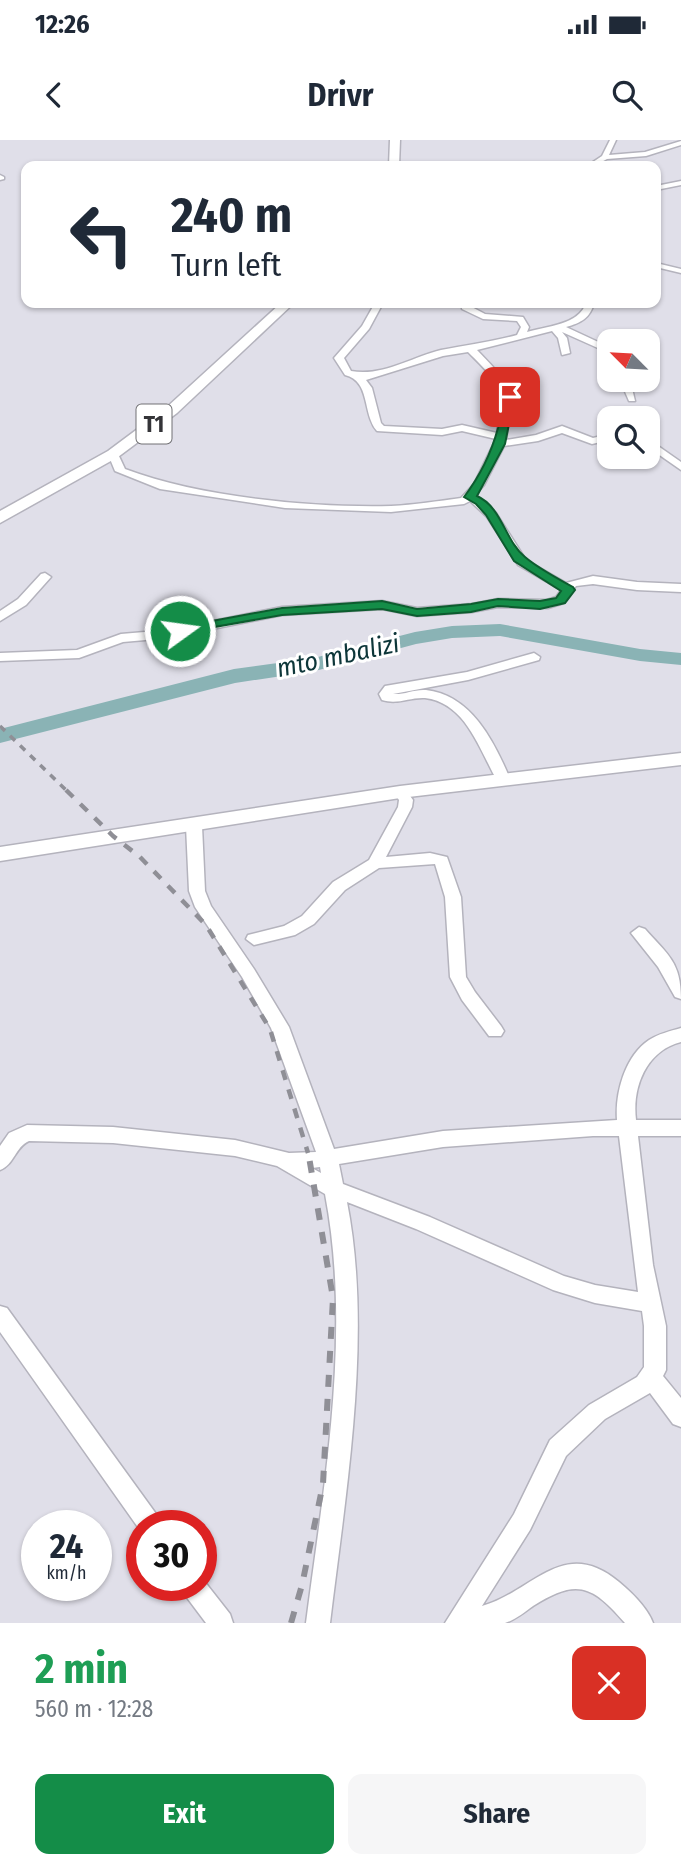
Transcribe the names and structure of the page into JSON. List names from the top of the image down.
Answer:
{
  "streets": {
    "highway": ["T1"]
  },
  "water": ["mto mbalizi"],
  "north": "top left",
  "page": {
    "status": "12:26",
    "header": "Drivr",
    "turn": ["240 m", "Turn left"],
    "speed": "24 km/h",
    "limit": "30",
    "heading": ["2 min", "560 m · 12:28"],
    "buttons": ["Exit", "Share"]
  }
}
